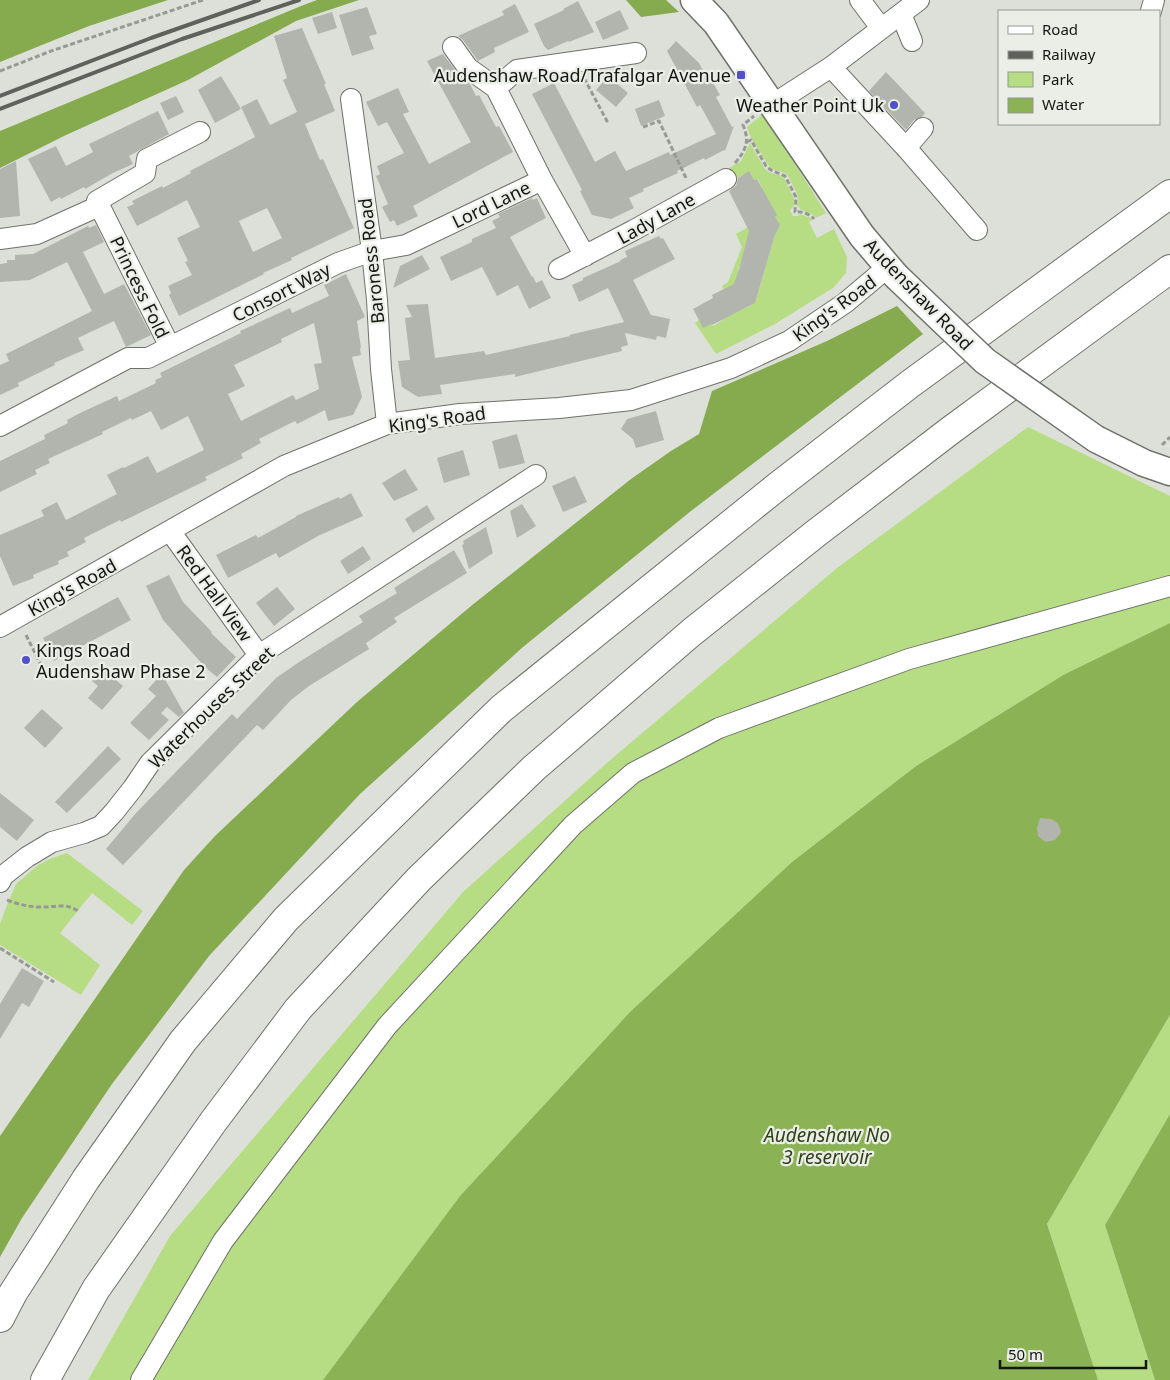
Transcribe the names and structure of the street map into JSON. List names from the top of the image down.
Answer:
{
  "streets": {
    "main road": ["Audenshaw Road"],
    "street": [
      "Lord Lane",
      "Lady Lane",
      "Baroness Road",
      "Princess Fold",
      "Consort Way",
      "King's Road",
      "Red Hall View",
      "Waterhouses Street"
    ]
  },
  "crossings": [
    ["Lord Lane", "Baroness Road"],
    ["Lord Lane", "Consort Way"],
    ["Baroness Road", "Consort Way"],
    ["Baroness Road", "King's Road"],
    ["Princess Fold", "Consort Way"],
    ["Audenshaw Road", "King's Road"],
    ["King's Road", "Red Hall View"],
    ["Red Hall View", "Waterhouses Street"]
  ],
  "water": ["Audenshaw No 3 reservoir"],
  "places": {
    "transit": ["Audenshaw Road/Trafalgar Avenue"],
    "other": ["Weather Point Uk", "Kings Road Audenshaw Phase 2"]
  },
  "legend": [
    "Road",
    "Railway",
    "Park",
    "Water"
  ],
  "scale_bar": "50 m"
}
